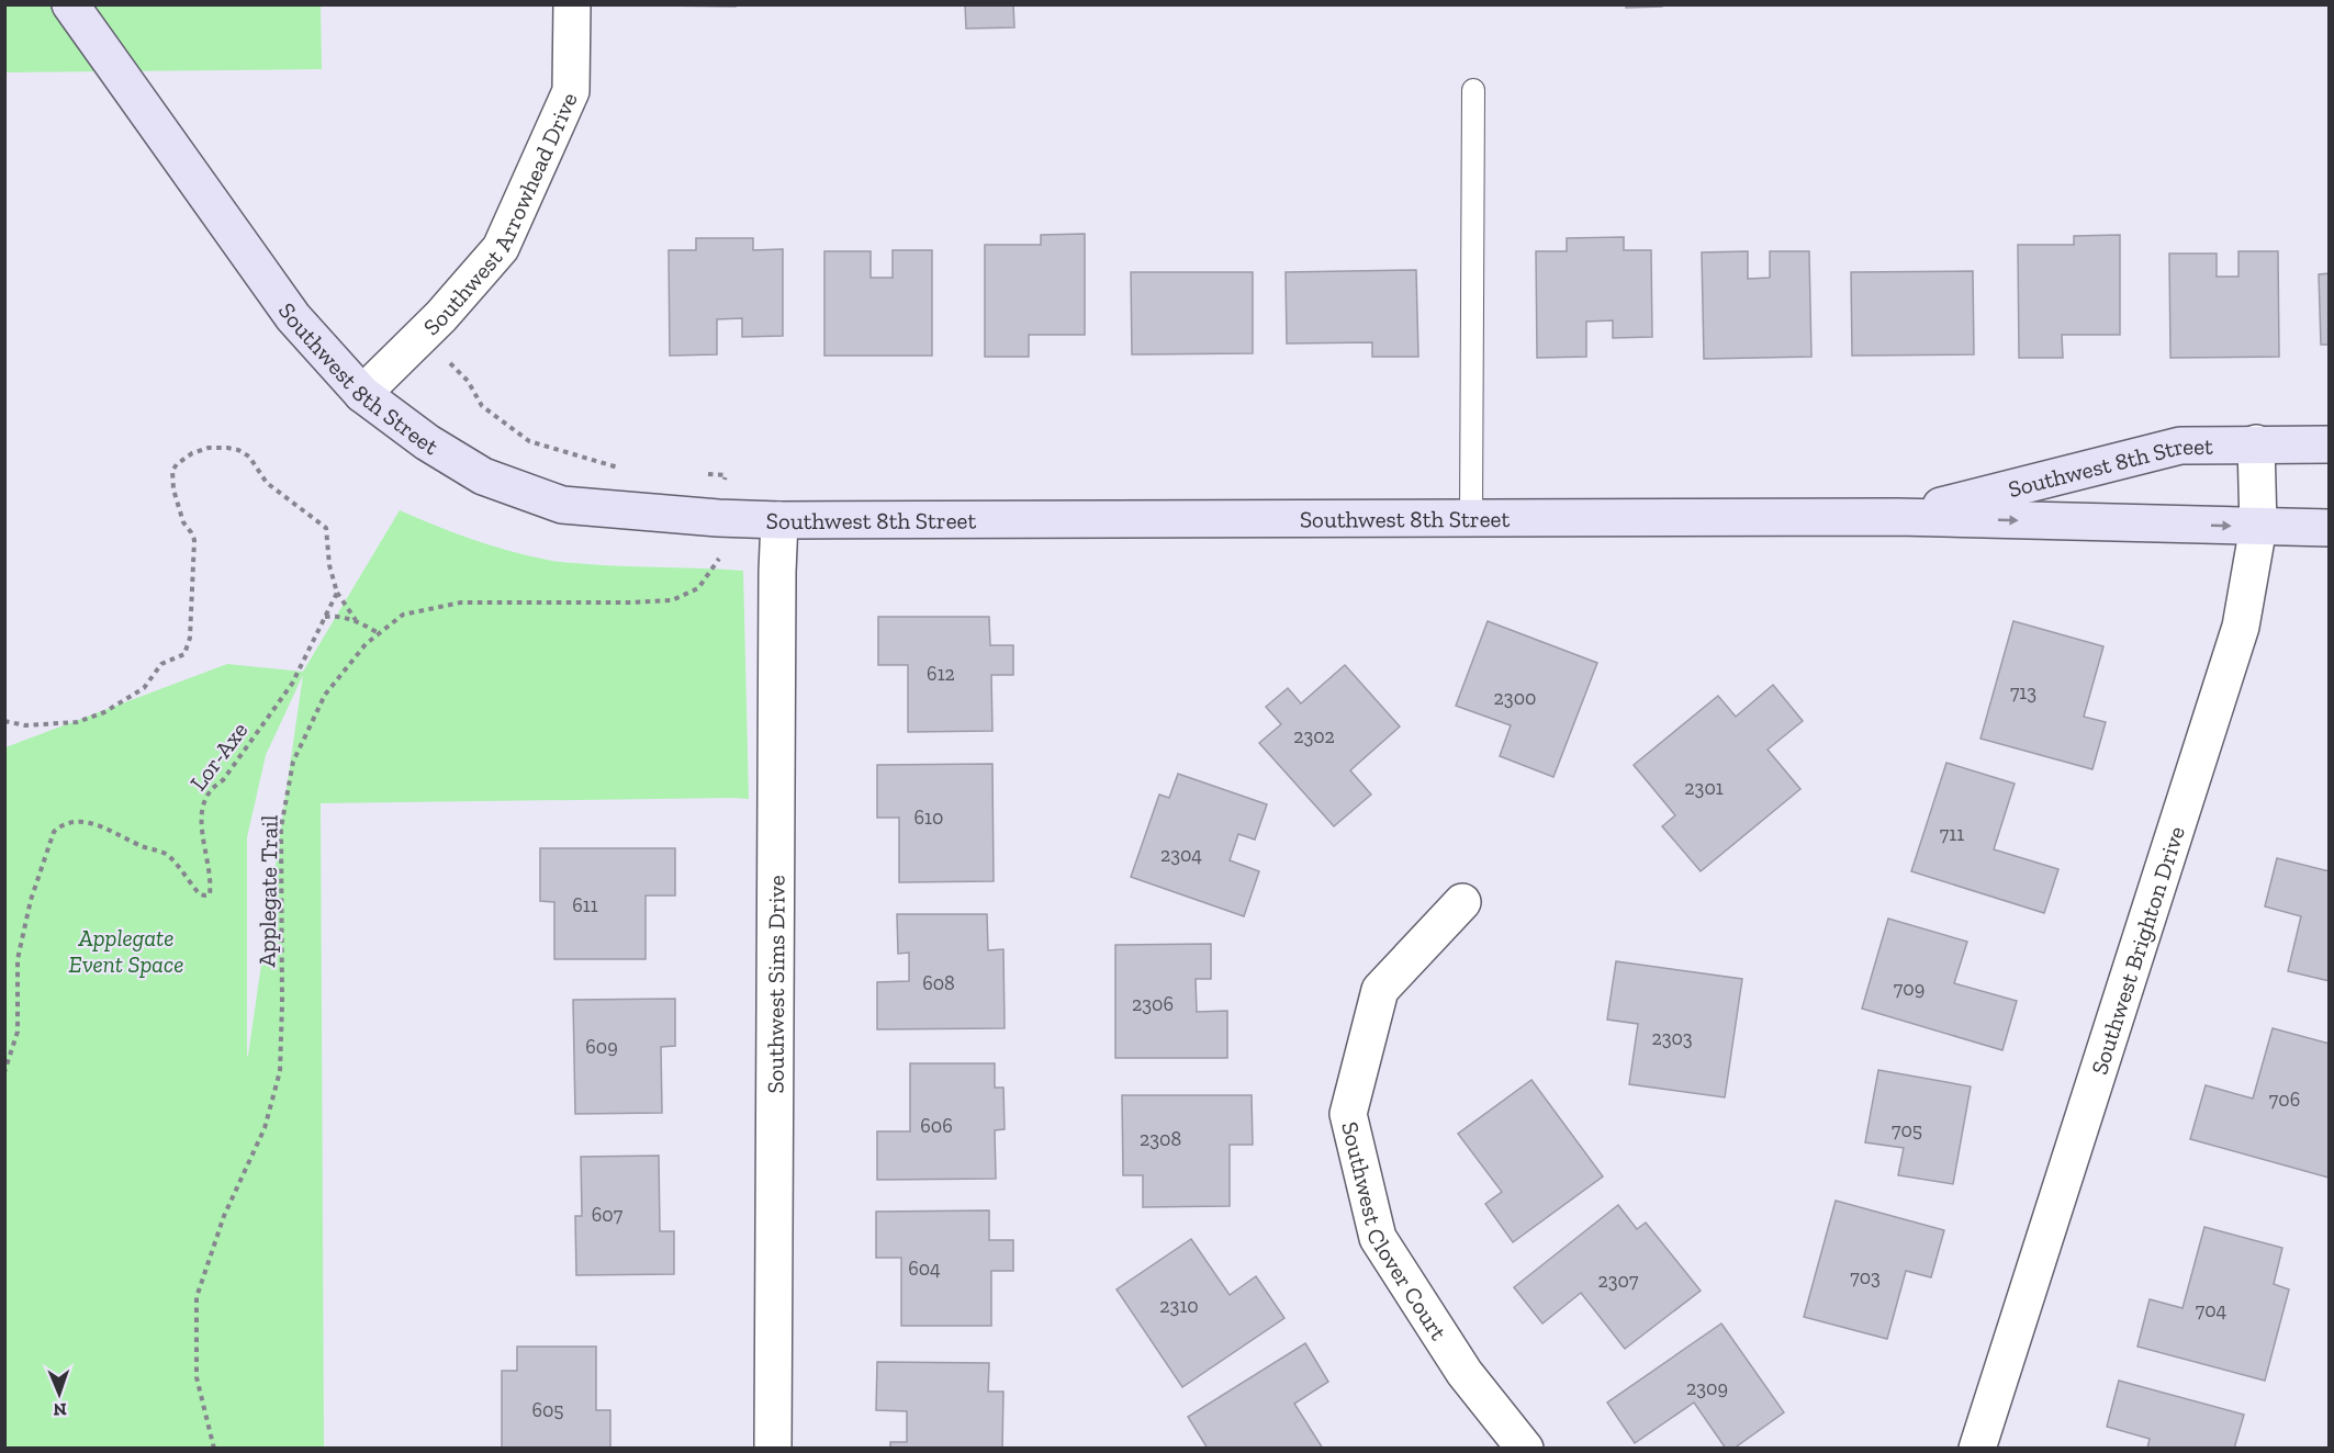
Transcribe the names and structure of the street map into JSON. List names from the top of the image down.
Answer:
{
  "streets": {
    "street": [
      "Southwest Arrowhead Drive",
      "Southwest 8th Street",
      "Southwest Brighton Drive",
      "Southwest Sims Drive",
      "Southwest Clover Court"
    ],
    "path": ["Lor-Axe", "Applegate Trail"]
  },
  "crossings": [
    ["Southwest Arrowhead Drive", "Southwest 8th Street"],
    ["Southwest 8th Street", "Southwest Brighton Drive"],
    ["Southwest 8th Street", "Southwest Sims Drive"]
  ],
  "parks": ["Applegate Event Space"],
  "house_numbers": [
    "612",
    "713",
    "2300",
    "2302",
    "2301",
    "610",
    "711",
    "2304",
    "611",
    "608",
    "709",
    "2306",
    "2303",
    "609",
    "706",
    "606",
    "705",
    "2308",
    "607",
    "604",
    "703",
    "2307",
    "2310",
    "704",
    "2309",
    "605"
  ],
  "north": "bottom"
}
